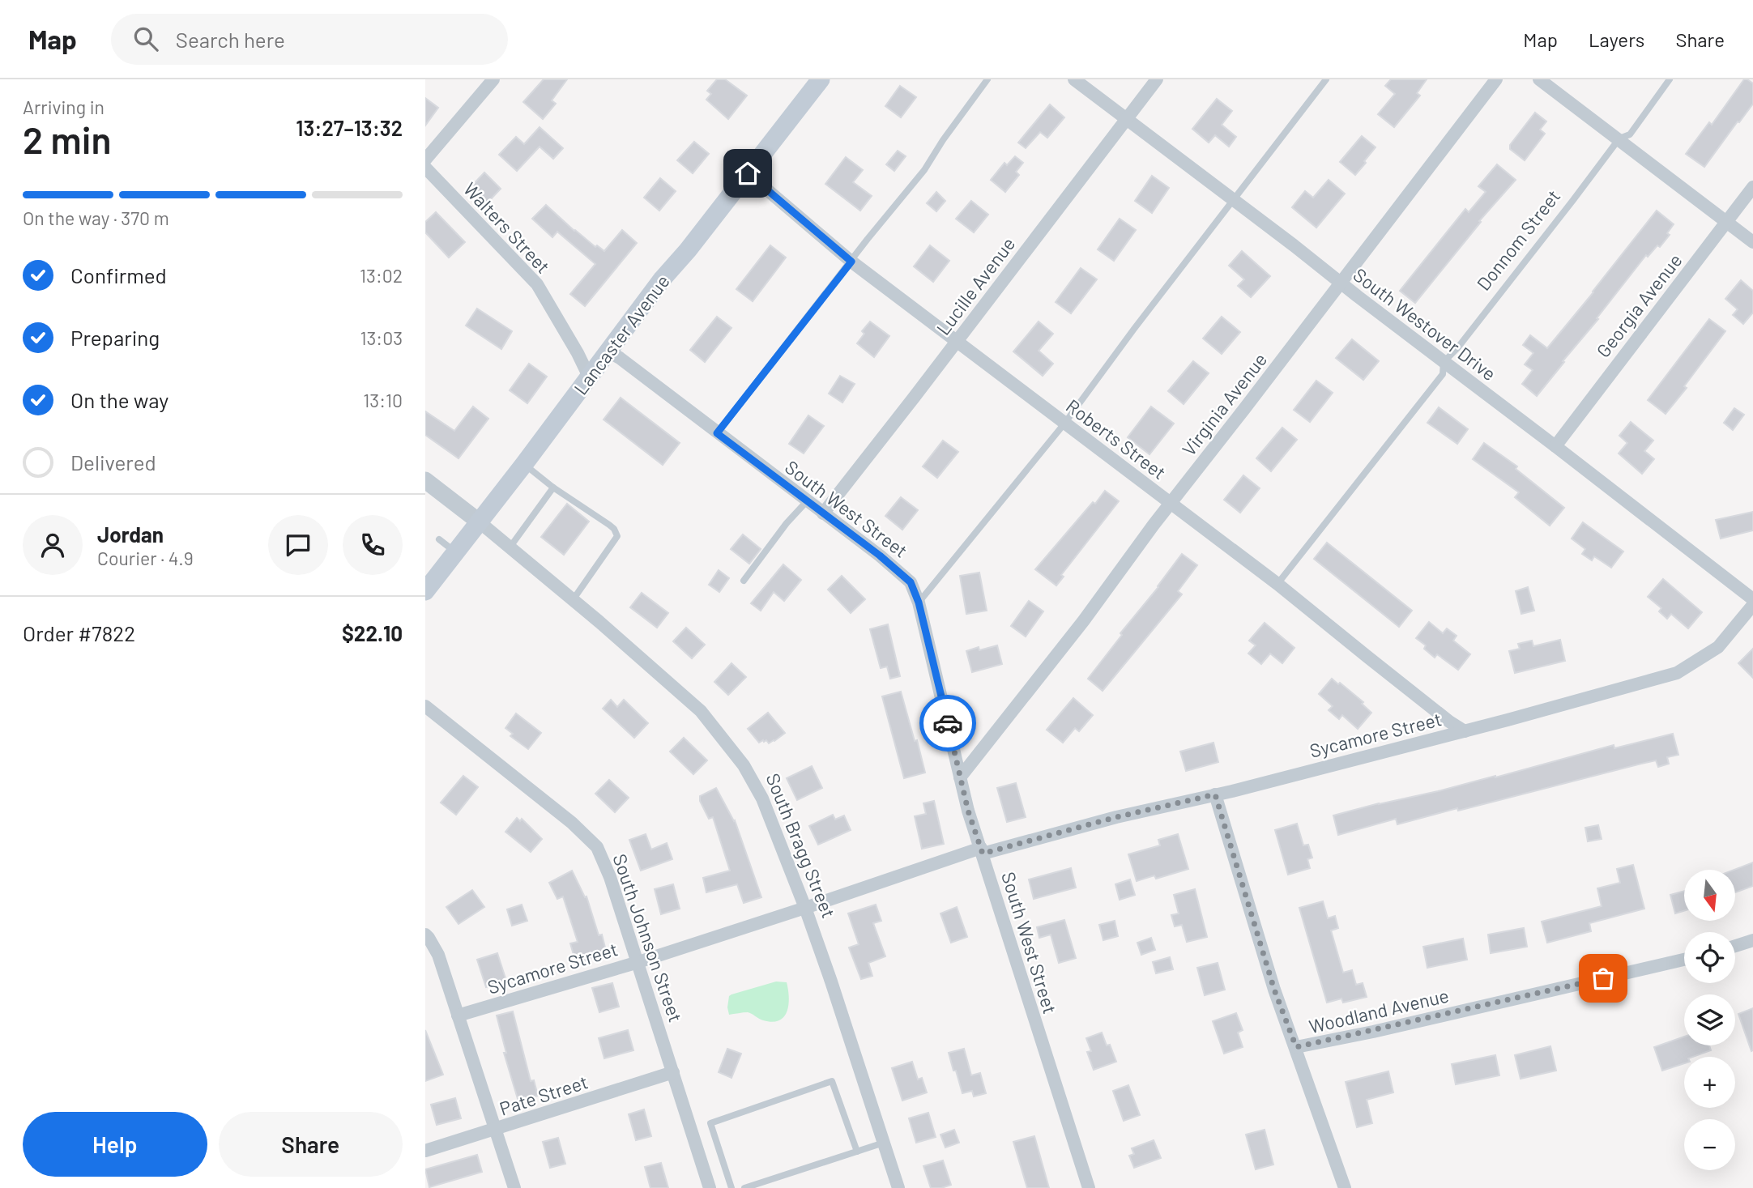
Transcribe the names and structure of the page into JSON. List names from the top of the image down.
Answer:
{
  "streets": {
    "main road": ["Lancaster Avenue"],
    "street": [
      "Walters Street",
      "Lucille Avenue",
      "Georgia Avenue",
      "South Westover Drive",
      "Virginia Avenue",
      "Roberts Street",
      "South West Street",
      "Sycamore Street",
      "South Bragg Street",
      "South Johnson Street",
      "Woodland Avenue",
      "Pate Street"
    ],
    "lane": ["Donnom Street"]
  },
  "crossings": [
    ["Walters Street", "Lancaster Avenue"],
    ["Donnom Street", "South Westover Drive"],
    ["Lucille Avenue", "South Westover Drive"],
    ["Lucille Avenue", "Roberts Street"],
    ["Lucille Avenue", "South West Street"],
    ["Georgia Avenue", "South Westover Drive"],
    ["South Westover Drive", "Virginia Avenue"],
    ["Lancaster Avenue", "Roberts Street"],
    ["Lancaster Avenue", "South West Street"],
    ["Lancaster Avenue", "South Bragg Street"],
    ["Virginia Avenue", "Roberts Street"],
    ["Virginia Avenue", "South West Street"],
    ["Roberts Street", "Sycamore Street"],
    ["South West Street", "Sycamore Street"],
    ["Sycamore Street", "South Bragg Street"],
    ["Sycamore Street", "South Johnson Street"],
    ["Sycamore Street", "Woodland Avenue"],
    ["South Johnson Street", "Pate Street"]
  ],
  "north": "bottom",
  "page": {
    "header": "Map",
    "search": "Search here",
    "nav": ["Map", "Layers", "Share"],
    "heading": ["2 min", "Arriving in", "13:27–13:32"],
    "panel": [
      "Jordan",
      "Courier · 4.9",
      "Order #7822",
      "$22.10"
    ],
    "bar": "On the way · 370 m",
    "list": [
      ["Confirmed", "13:02"],
      ["Preparing", "13:03"],
      ["On the way", "13:10"],
      "Delivered"
    ],
    "map_buttons": ["+", "−"],
    "buttons": ["Help", "Share"]
  }
}
